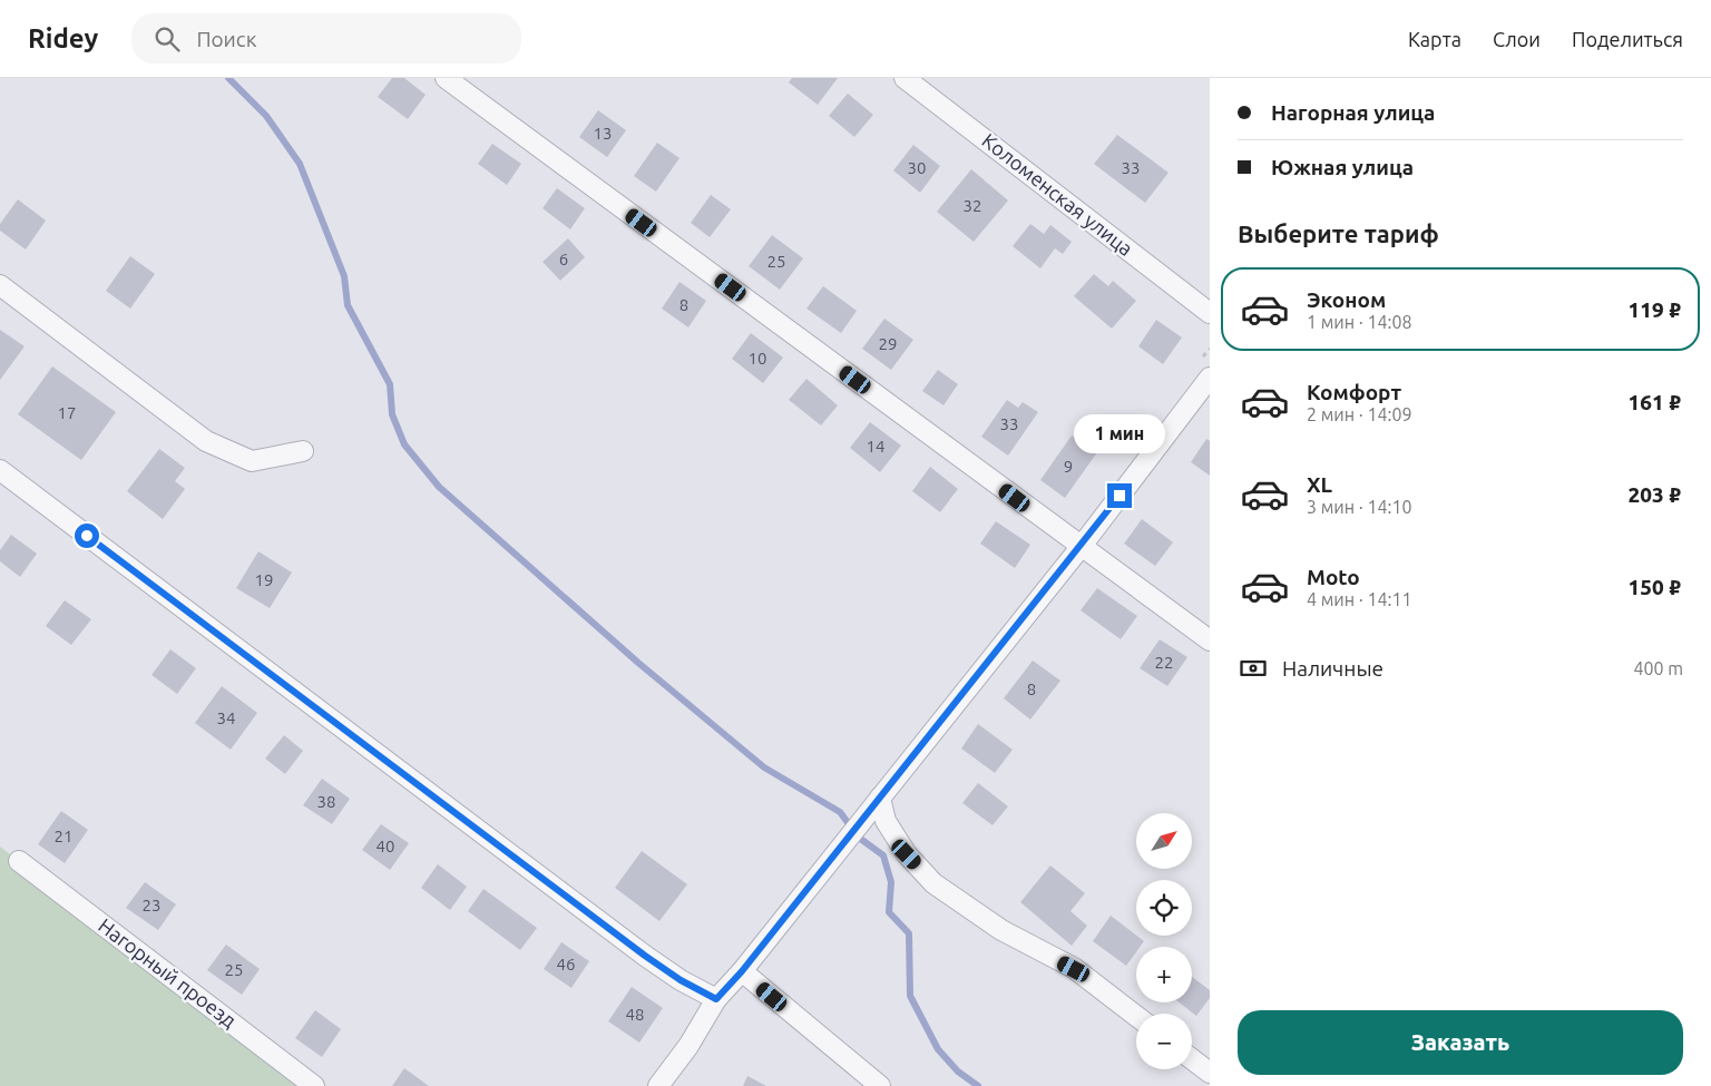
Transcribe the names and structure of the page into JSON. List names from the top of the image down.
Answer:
{
  "streets": {
    "street": ["Коломенская улица", "Нагорный проезд"]
  },
  "house_numbers": [
    "13",
    "30",
    "33",
    "32",
    "6",
    "25",
    "8",
    "29",
    "10",
    "17",
    "33",
    "14",
    "9",
    "19",
    "22",
    "8",
    "34",
    "38",
    "21",
    "40",
    "23",
    "46",
    "25",
    "48"
  ],
  "north": "top right",
  "page": {
    "header": "Ridey",
    "search": "Поиск",
    "nav": ["Карта", "Слои", "Поделиться"],
    "banner": ["Нагорная улица", "Южная улица"],
    "heading": "Выберите тариф",
    "list": [
      {
        "name": "Эконом",
        "note": "1 мин · 14:08",
        "value": "119 ₽"
      },
      {
        "name": "Комфорт",
        "note": "2 мин · 14:09",
        "value": "161 ₽"
      },
      {
        "name": "XL",
        "note": "3 мин · 14:10",
        "value": "203 ₽"
      },
      {
        "name": "Moto",
        "note": "4 мин · 14:11",
        "value": "150 ₽"
      }
    ],
    "bubble": "1 мин",
    "pay": ["Наличные", "400 m"],
    "map_buttons": ["+", "−"],
    "buttons": "Заказать"
  }
}
